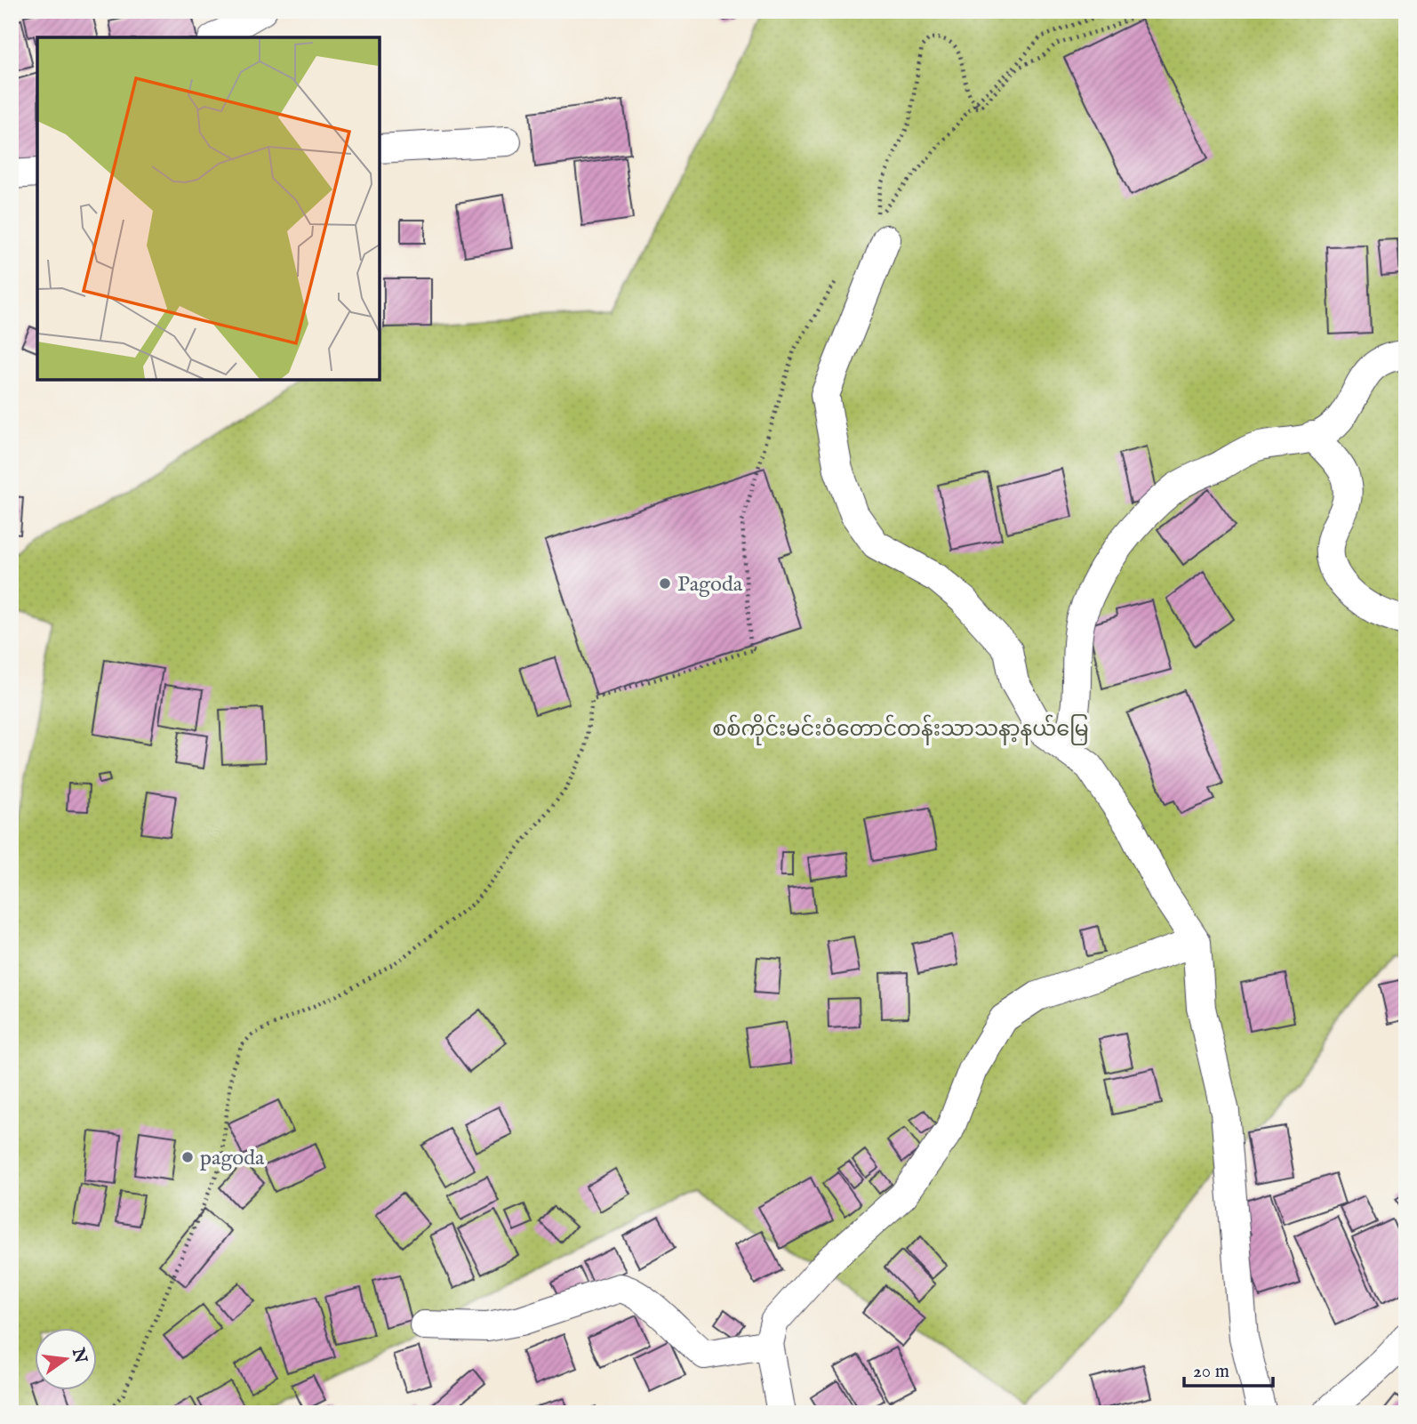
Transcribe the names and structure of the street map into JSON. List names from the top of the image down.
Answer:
{
  "parks": ["စစ်ကိုင်းမင်းဝံတောင်တန်းသာသနာ့နယ်မြေ"],
  "places": ["Pagoda", "pagoda"],
  "scale_bar": "20 m",
  "north": "right"
}
